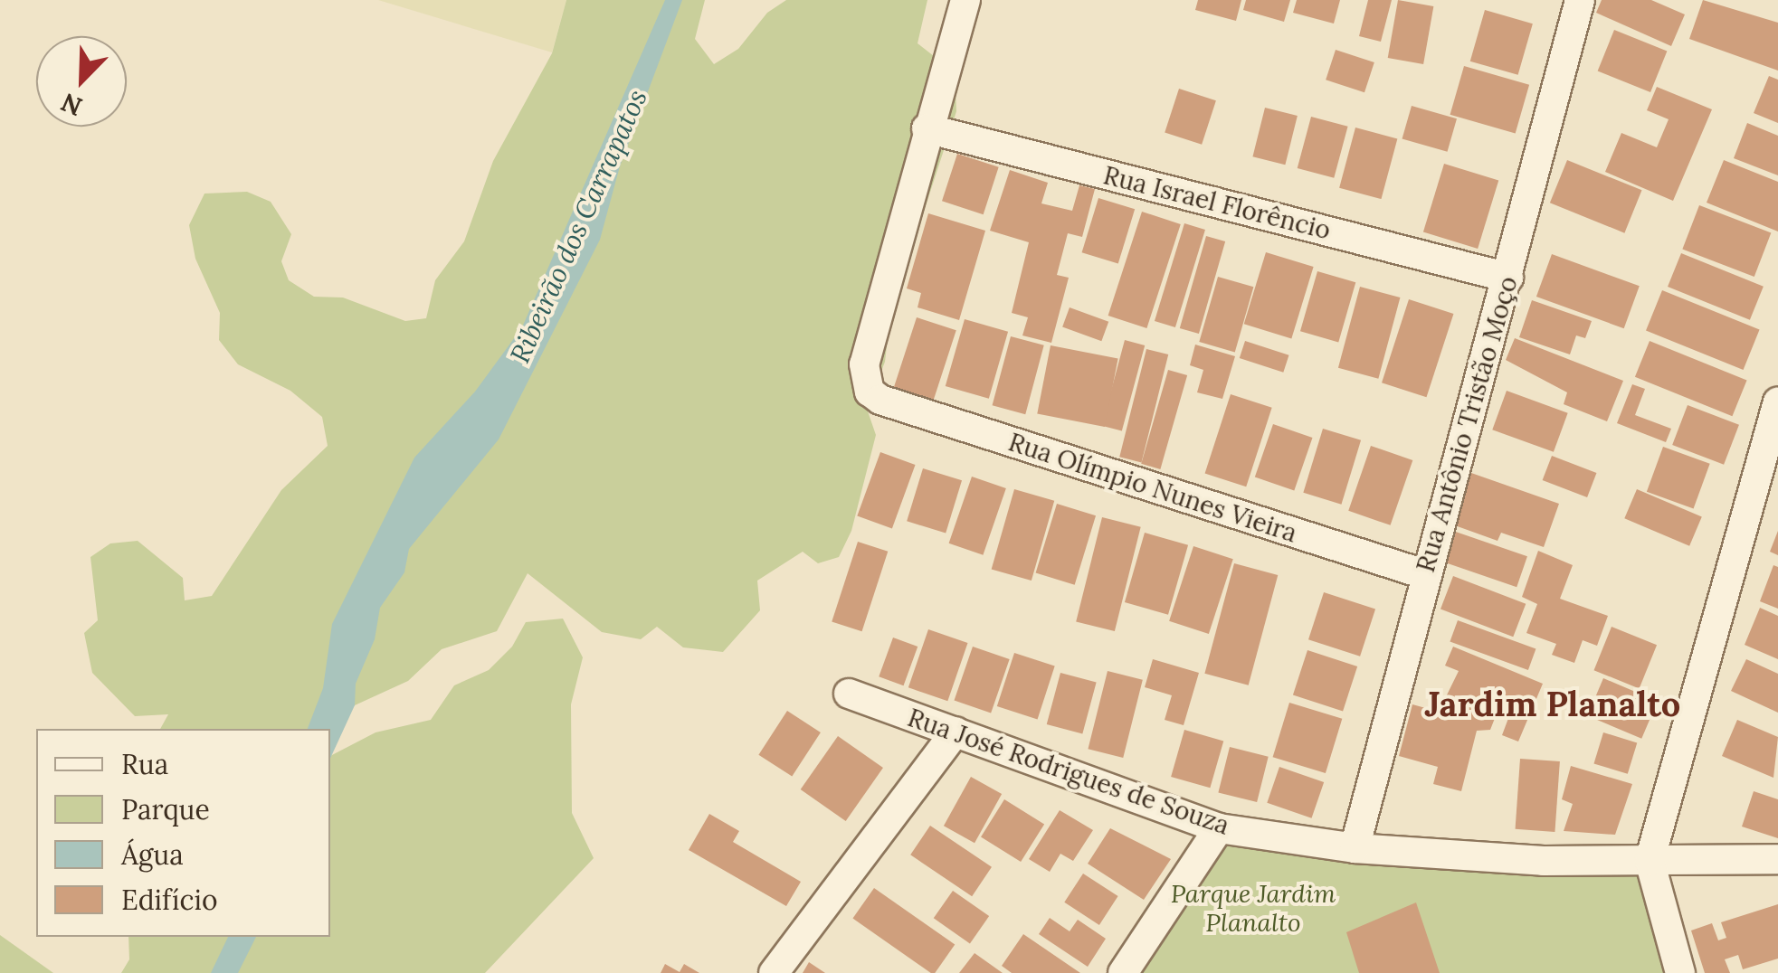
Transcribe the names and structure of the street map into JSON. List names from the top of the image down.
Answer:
{
  "streets": {
    "street": [
      "Rua Israel Florêncio",
      "Rua Antônio Tristão Moço",
      "Rua Olímpio Nunes Vieira",
      "Rua José Rodrigues de Souza"
    ]
  },
  "crossings": [
    ["Rua Israel Florêncio", "Rua Antônio Tristão Moço"],
    ["Rua Israel Florêncio", "Rua Olímpio Nunes Vieira"],
    ["Rua Antônio Tristão Moço", "Rua Olímpio Nunes Vieira"],
    ["Rua Antônio Tristão Moço", "Rua José Rodrigues de Souza"]
  ],
  "districts": ["Jardim Planalto"],
  "water": ["Ribeirão dos Carrapatos"],
  "parks": ["Parque Jardim Planalto"],
  "legend": [
    "Rua",
    "Parque",
    "Água",
    "Edifício"
  ],
  "north": "bottom left"
}
